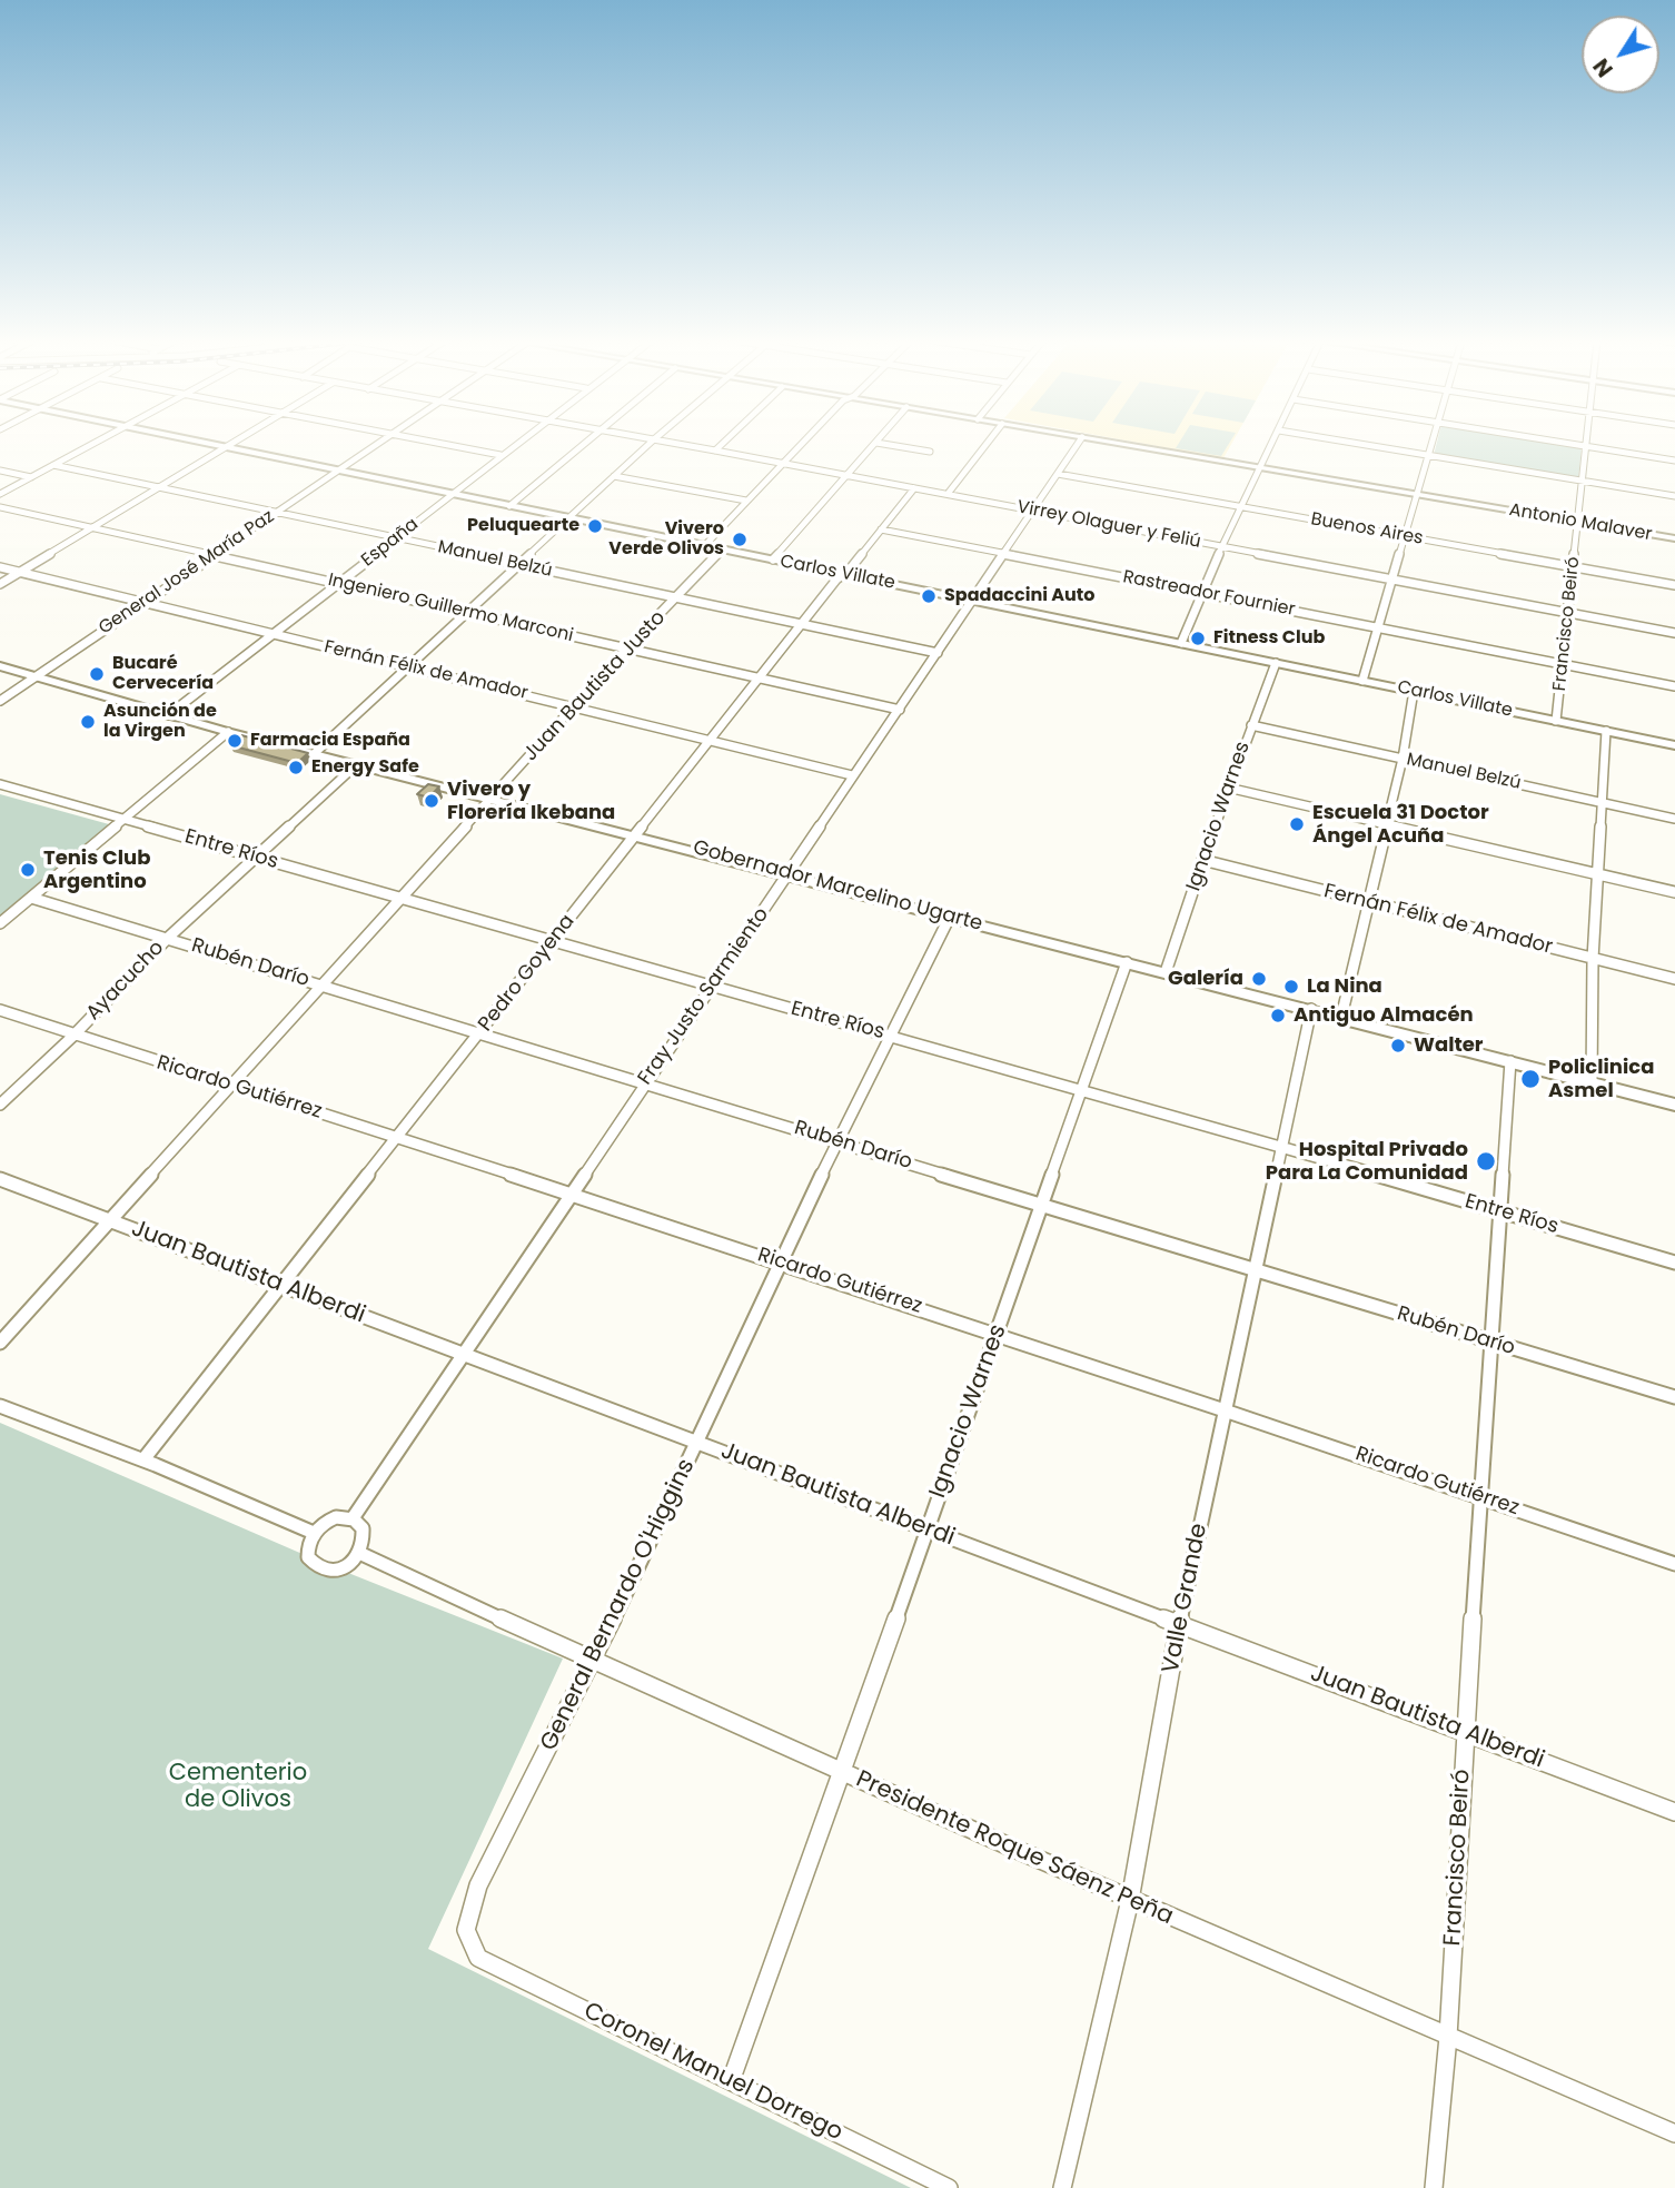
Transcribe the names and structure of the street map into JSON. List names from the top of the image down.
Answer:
{
  "streets": {
    "street": [
      "Antonio Malaver",
      "Virrey Olaguer y Feliú",
      "Buenos Aires",
      "España",
      "Manuel Belzú",
      "General José María Paz",
      "Carlos Villate",
      "Rastreador Fournier",
      "Ingeniero Guillermo Marconi",
      "Francisco Beiró",
      "Fernán Félix de Amador",
      "Juan Bautista Justo",
      "Ignacio Warnes",
      "Entre Ríos",
      "Gobernador Marcelino Ugarte",
      "Rubén Darío",
      "Pedro Goyena",
      "Ayacucho",
      "Fray Justo Sarmiento",
      "Ricardo Gutiérrez",
      "Juan Bautista Alberdi",
      "Valle Grande",
      "General Bernardo O'Higgins",
      "Presidente Roque Sáenz Peña",
      "Coronel Manuel Dorrego"
    ]
  },
  "crossings": [
    ["Antonio Malaver", "Francisco Beiró"],
    ["Virrey Olaguer y Feliú", "Francisco Beiró"],
    ["Virrey Olaguer y Feliú", "Pedro Goyena"],
    ["Virrey Olaguer y Feliú", "Fray Justo Sarmiento"],
    ["Buenos Aires", "Francisco Beiró"],
    ["Buenos Aires", "Fray Justo Sarmiento"],
    ["España", "Manuel Belzú"],
    ["España", "Carlos Villate"],
    ["España", "Ingeniero Guillermo Marconi"],
    ["España", "Fernán Félix de Amador"],
    ["España", "Gobernador Marcelino Ugarte"],
    ["Manuel Belzú", "General José María Paz"],
    ["Manuel Belzú", "Juan Bautista Justo"],
    ["Manuel Belzú", "Ignacio Warnes"],
    ["Manuel Belzú", "Pedro Goyena"],
    ["Manuel Belzú", "Fray Justo Sarmiento"],
    ["General José María Paz", "Carlos Villate"],
    ["General José María Paz", "Ingeniero Guillermo Marconi"],
    ["General José María Paz", "Fernán Félix de Amador"],
    ["General José María Paz", "Gobernador Marcelino Ugarte"],
    ["Carlos Villate", "Francisco Beiró"],
    ["Carlos Villate", "Juan Bautista Justo"],
    ["Carlos Villate", "Ignacio Warnes"],
    ["Carlos Villate", "Pedro Goyena"],
    ["Carlos Villate", "Fray Justo Sarmiento"],
    ["Rastreador Fournier", "Francisco Beiró"],
    ["Rastreador Fournier", "Pedro Goyena"],
    ["Rastreador Fournier", "Fray Justo Sarmiento"],
    ["Ingeniero Guillermo Marconi", "Juan Bautista Justo"],
    ["Ingeniero Guillermo Marconi", "Pedro Goyena"],
    ["Ingeniero Guillermo Marconi", "Fray Justo Sarmiento"],
    ["Francisco Beiró", "Entre Ríos"],
    ["Francisco Beiró", "Gobernador Marcelino Ugarte"],
    ["Francisco Beiró", "Rubén Darío"],
    ["Francisco Beiró", "Ricardo Gutiérrez"],
    ["Francisco Beiró", "Juan Bautista Alberdi"],
    ["Francisco Beiró", "Presidente Roque Sáenz Peña"],
    ["Fernán Félix de Amador", "Juan Bautista Justo"],
    ["Fernán Félix de Amador", "Ignacio Warnes"],
    ["Fernán Félix de Amador", "Pedro Goyena"],
    ["Fernán Félix de Amador", "Fray Justo Sarmiento"],
    ["Juan Bautista Justo", "Entre Ríos"],
    ["Juan Bautista Justo", "Gobernador Marcelino Ugarte"],
    ["Juan Bautista Justo", "Rubén Darío"],
    ["Juan Bautista Justo", "Ricardo Gutiérrez"],
    ["Juan Bautista Justo", "Juan Bautista Alberdi"],
    ["Ignacio Warnes", "Entre Ríos"],
    ["Ignacio Warnes", "Gobernador Marcelino Ugarte"],
    ["Ignacio Warnes", "Rubén Darío"],
    ["Ignacio Warnes", "Ricardo Gutiérrez"],
    ["Ignacio Warnes", "Juan Bautista Alberdi"],
    ["Ignacio Warnes", "Presidente Roque Sáenz Peña"],
    ["Ignacio Warnes", "Coronel Manuel Dorrego"],
    ["Entre Ríos", "Pedro Goyena"],
    ["Entre Ríos", "Ayacucho"],
    ["Entre Ríos", "Fray Justo Sarmiento"],
    ["Entre Ríos", "Valle Grande"],
    ["Entre Ríos", "General Bernardo O'Higgins"],
    ["Gobernador Marcelino Ugarte", "Pedro Goyena"],
    ["Gobernador Marcelino Ugarte", "Ayacucho"],
    ["Gobernador Marcelino Ugarte", "Fray Justo Sarmiento"],
    ["Gobernador Marcelino Ugarte", "Valle Grande"],
    ["Gobernador Marcelino Ugarte", "General Bernardo O'Higgins"],
    ["Rubén Darío", "Pedro Goyena"],
    ["Rubén Darío", "Ayacucho"],
    ["Rubén Darío", "Fray Justo Sarmiento"],
    ["Rubén Darío", "Valle Grande"],
    ["Rubén Darío", "General Bernardo O'Higgins"],
    ["Pedro Goyena", "Ricardo Gutiérrez"],
    ["Pedro Goyena", "Juan Bautista Alberdi"],
    ["Ayacucho", "Ricardo Gutiérrez"],
    ["Fray Justo Sarmiento", "Ricardo Gutiérrez"],
    ["Fray Justo Sarmiento", "Juan Bautista Alberdi"],
    ["Fray Justo Sarmiento", "Presidente Roque Sáenz Peña"],
    ["Ricardo Gutiérrez", "Valle Grande"],
    ["Ricardo Gutiérrez", "General Bernardo O'Higgins"],
    ["Juan Bautista Alberdi", "Valle Grande"],
    ["Juan Bautista Alberdi", "General Bernardo O'Higgins"],
    ["Valle Grande", "Presidente Roque Sáenz Peña"],
    ["General Bernardo O'Higgins", "Presidente Roque Sáenz Peña"],
    ["General Bernardo O'Higgins", "Coronel Manuel Dorrego"]
  ],
  "parks": ["Cementerio de Olivos"],
  "places": [
    "Peluquearte",
    "Vivero Verde Olivos",
    "Spadaccini Auto",
    "Fitness Club",
    "Bucaré Cervecería",
    "Asunción de la Virgen",
    "Farmacia España",
    "Energy Safe",
    "Vivero y Florería Ikebana",
    "Escuela 31 Doctor Ángel Acuña",
    "Tenis Club Argentino",
    "Galería",
    "La Nina",
    "Antiguo Almacén",
    "Walter",
    "Policlinica Asmel",
    "Hospital Privado Para La Comunidad"
  ],
  "north": "bottom left"
}
